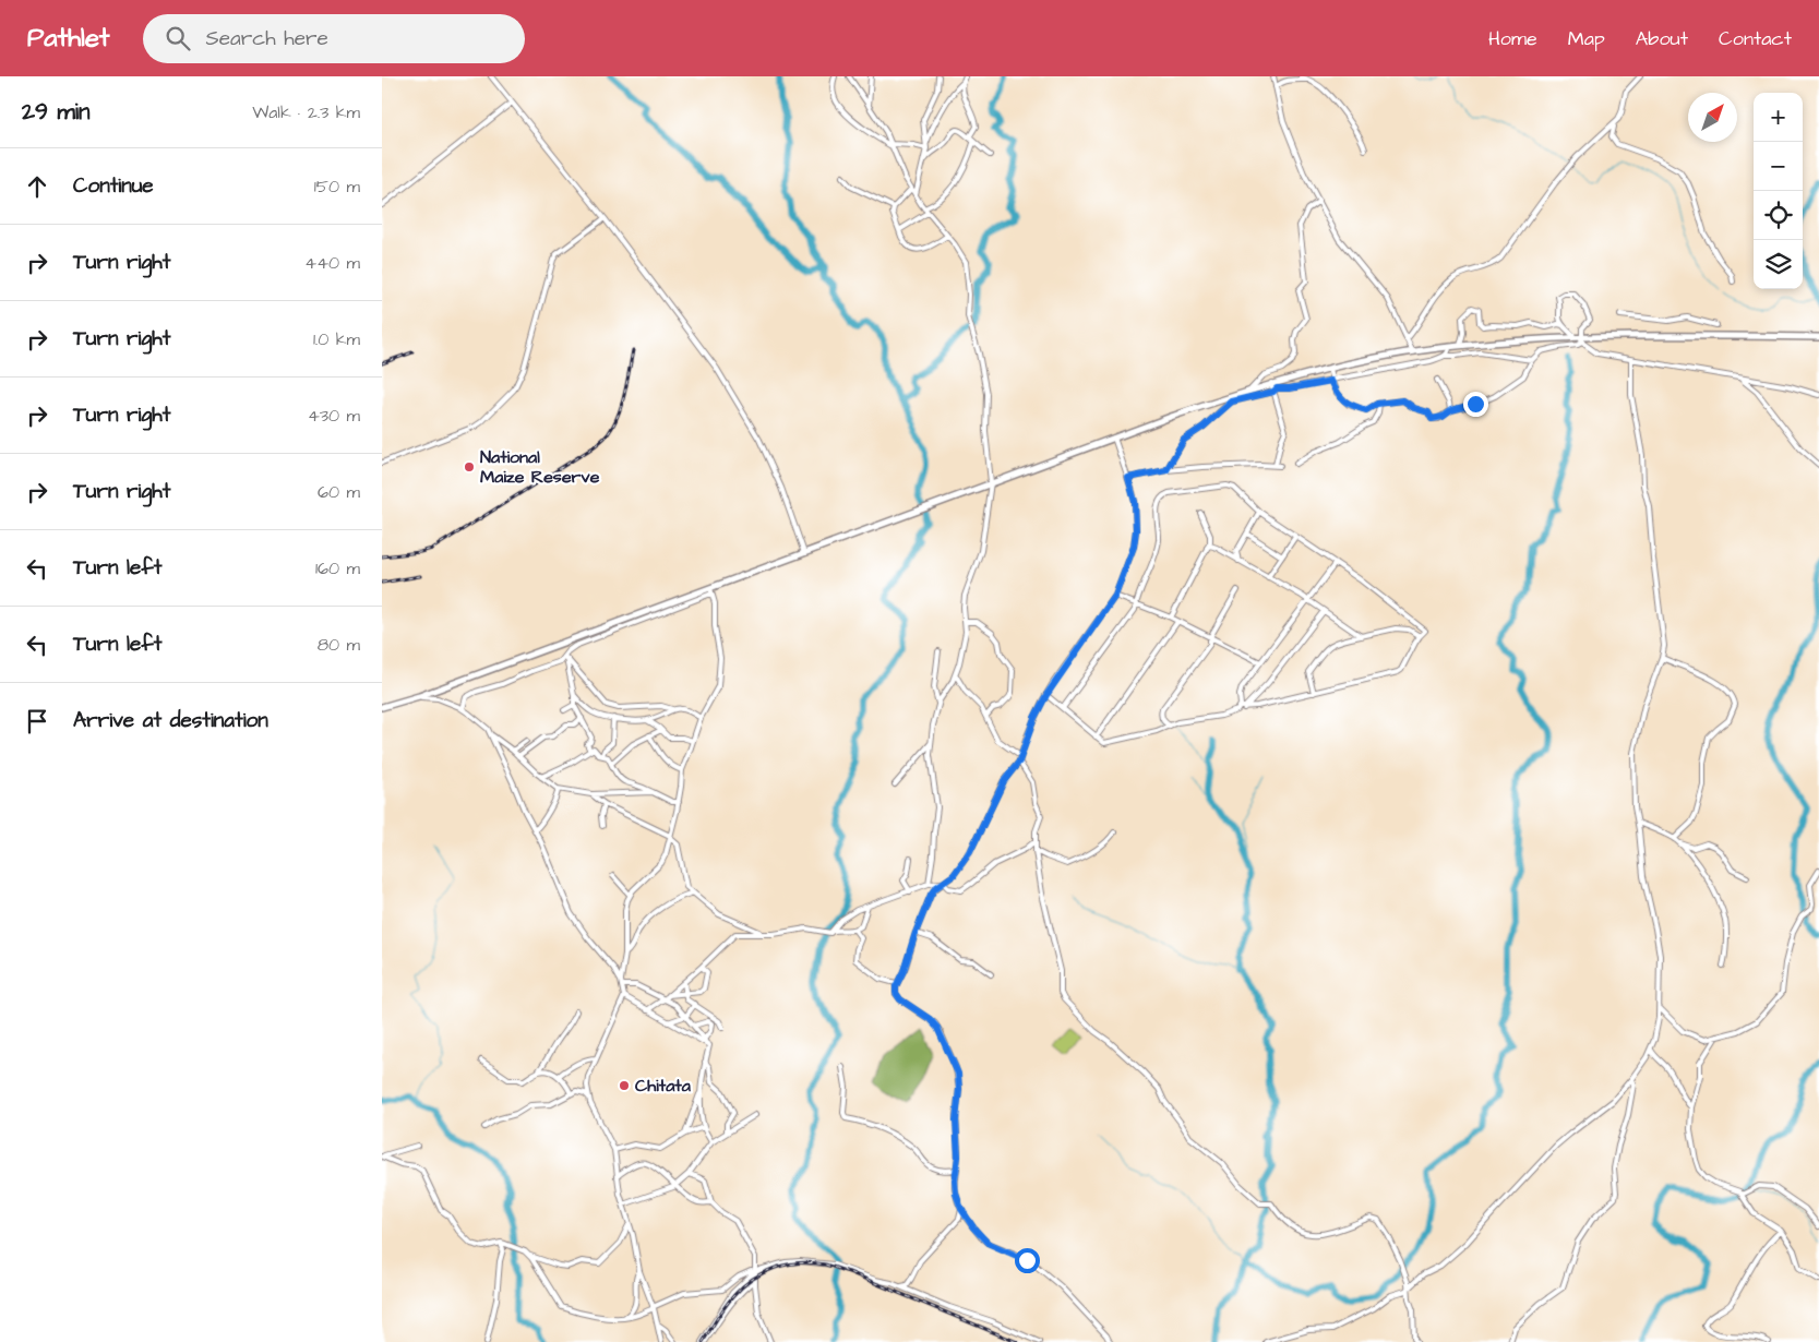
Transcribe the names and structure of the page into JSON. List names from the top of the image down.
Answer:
{
  "places": ["National Maize Reserve", "Chitata"],
  "north": "top right",
  "page": {
    "header": "Pathlet",
    "search": "Search here",
    "nav": [
      "Home",
      "Map",
      "About",
      "Contact"
    ],
    "heading": ["29 min", "Walk · 2.3 km"],
    "map_buttons": ["+", "−"],
    "list": [
      ["Continue", "150 m"],
      ["Turn right", "440 m"],
      ["Turn right", "1.0 km"],
      ["Turn right", "430 m"],
      ["Turn right", "60 m"],
      ["Turn left", "160 m"],
      ["Turn left", "80 m"],
      "Arrive at destination"
    ]
  }
}
